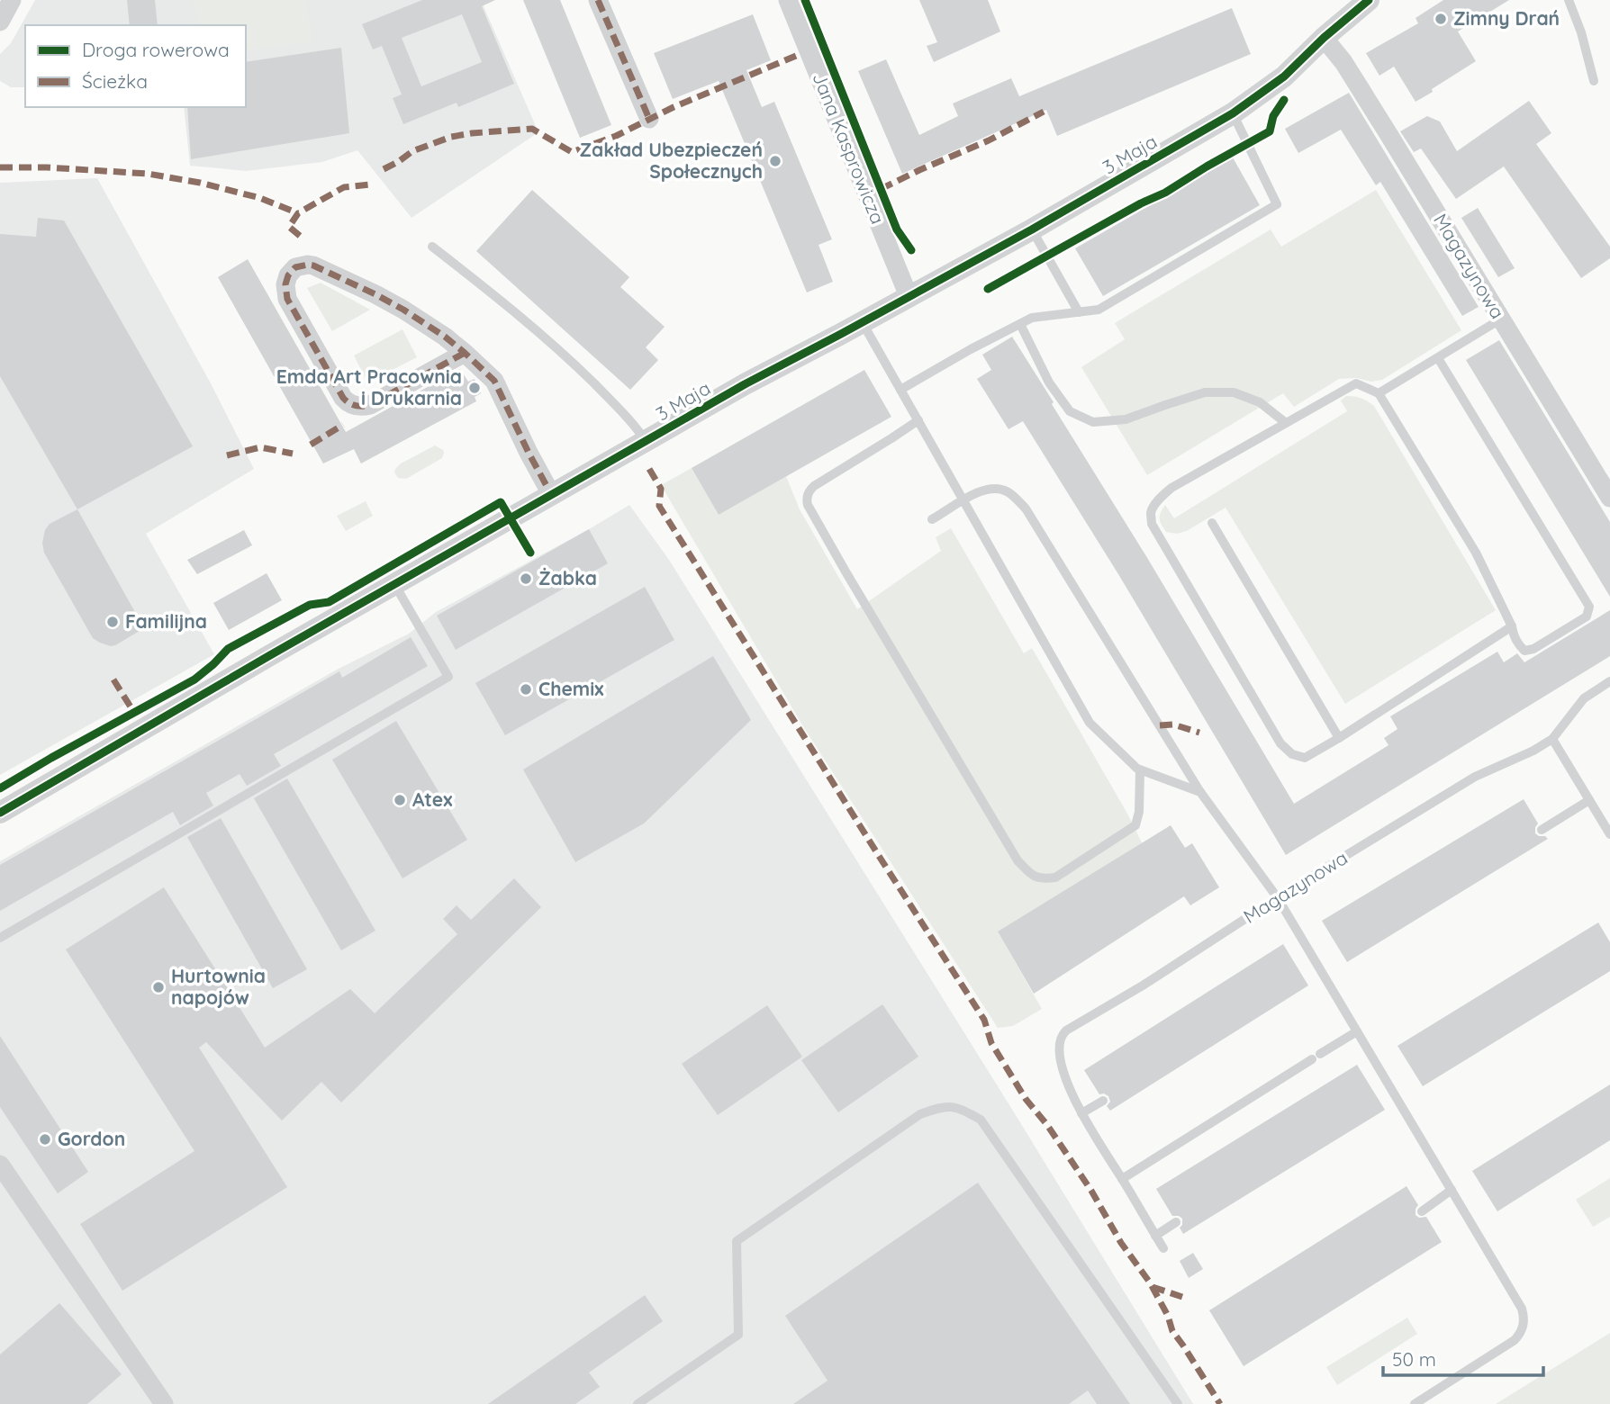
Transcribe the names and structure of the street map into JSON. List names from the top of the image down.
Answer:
{
  "streets": {
    "street": ["Jana Kasprowicza", "3 Maja", "Magazynowa"]
  },
  "crossings": [
    ["Jana Kasprowicza", "3 Maja"],
    ["3 Maja", "Magazynowa"]
  ],
  "places": [
    "Zimny Drań",
    "Zakład Ubezpieczeń Społecznych",
    "Emda Art Pracownia i Drukarnia",
    "Żabka",
    "Familijna",
    "Chemix",
    "Atex",
    "Hurtownia napojów",
    "Gordon"
  ],
  "legend": ["Droga rowerowa", "Ścieżka"],
  "scale_bar": "50 m"
}
